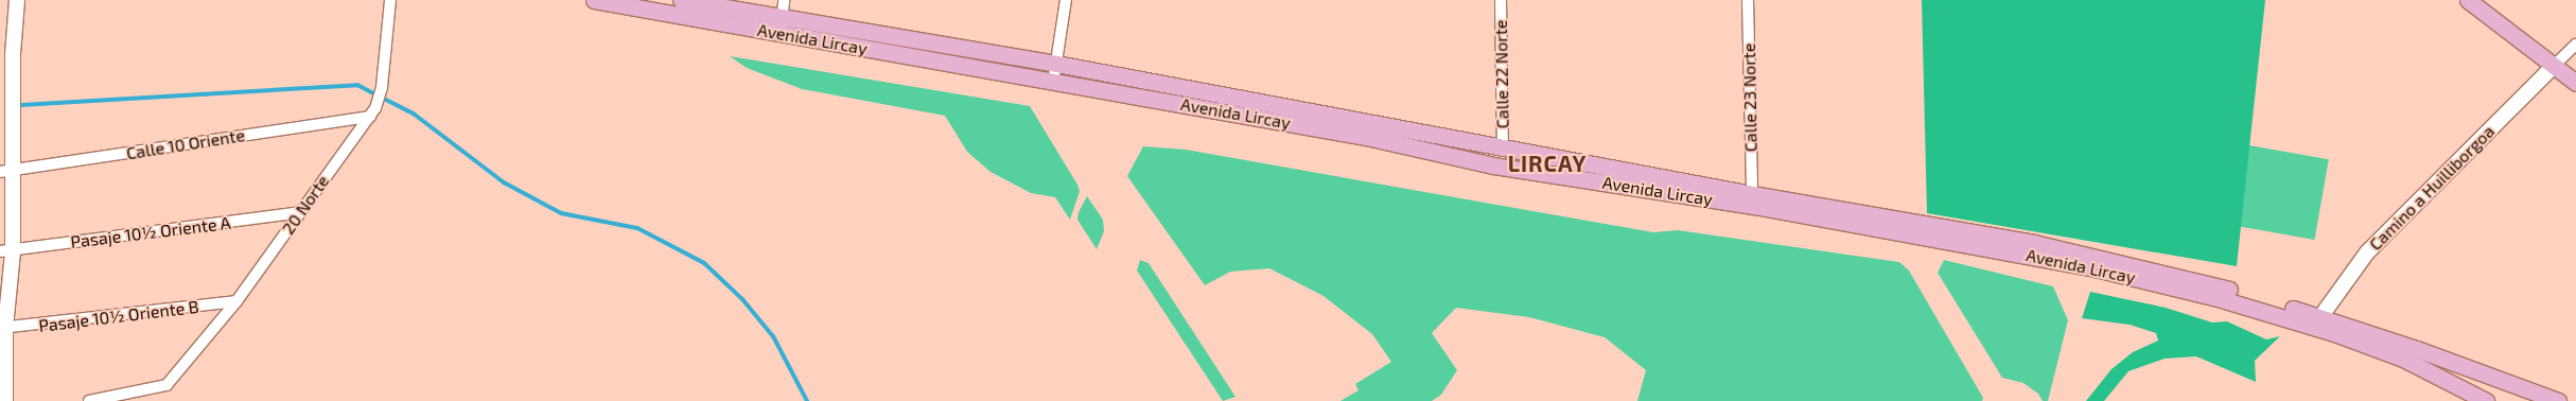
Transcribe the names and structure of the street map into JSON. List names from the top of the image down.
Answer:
{
  "streets": {
    "main road": ["Avenida Lircay", "Camino a Huilliborgoa"],
    "street": [
      "Calle 22 Norte",
      "Calle 23 Norte",
      "Calle 10 Oriente",
      "20 Norte",
      "Pasaje 10½ Oriente A",
      "Pasaje 10½ Oriente B"
    ]
  },
  "crossings": [
    ["Avenida Lircay", "Calle 22 Norte"],
    ["Avenida Lircay", "Calle 23 Norte"],
    ["Avenida Lircay", "Camino a Huilliborgoa"],
    ["Calle 10 Oriente", "20 Norte"],
    ["20 Norte", "Pasaje 10½ Oriente A"],
    ["20 Norte", "Pasaje 10½ Oriente B"]
  ],
  "districts": ["LIRCAY"]
}
